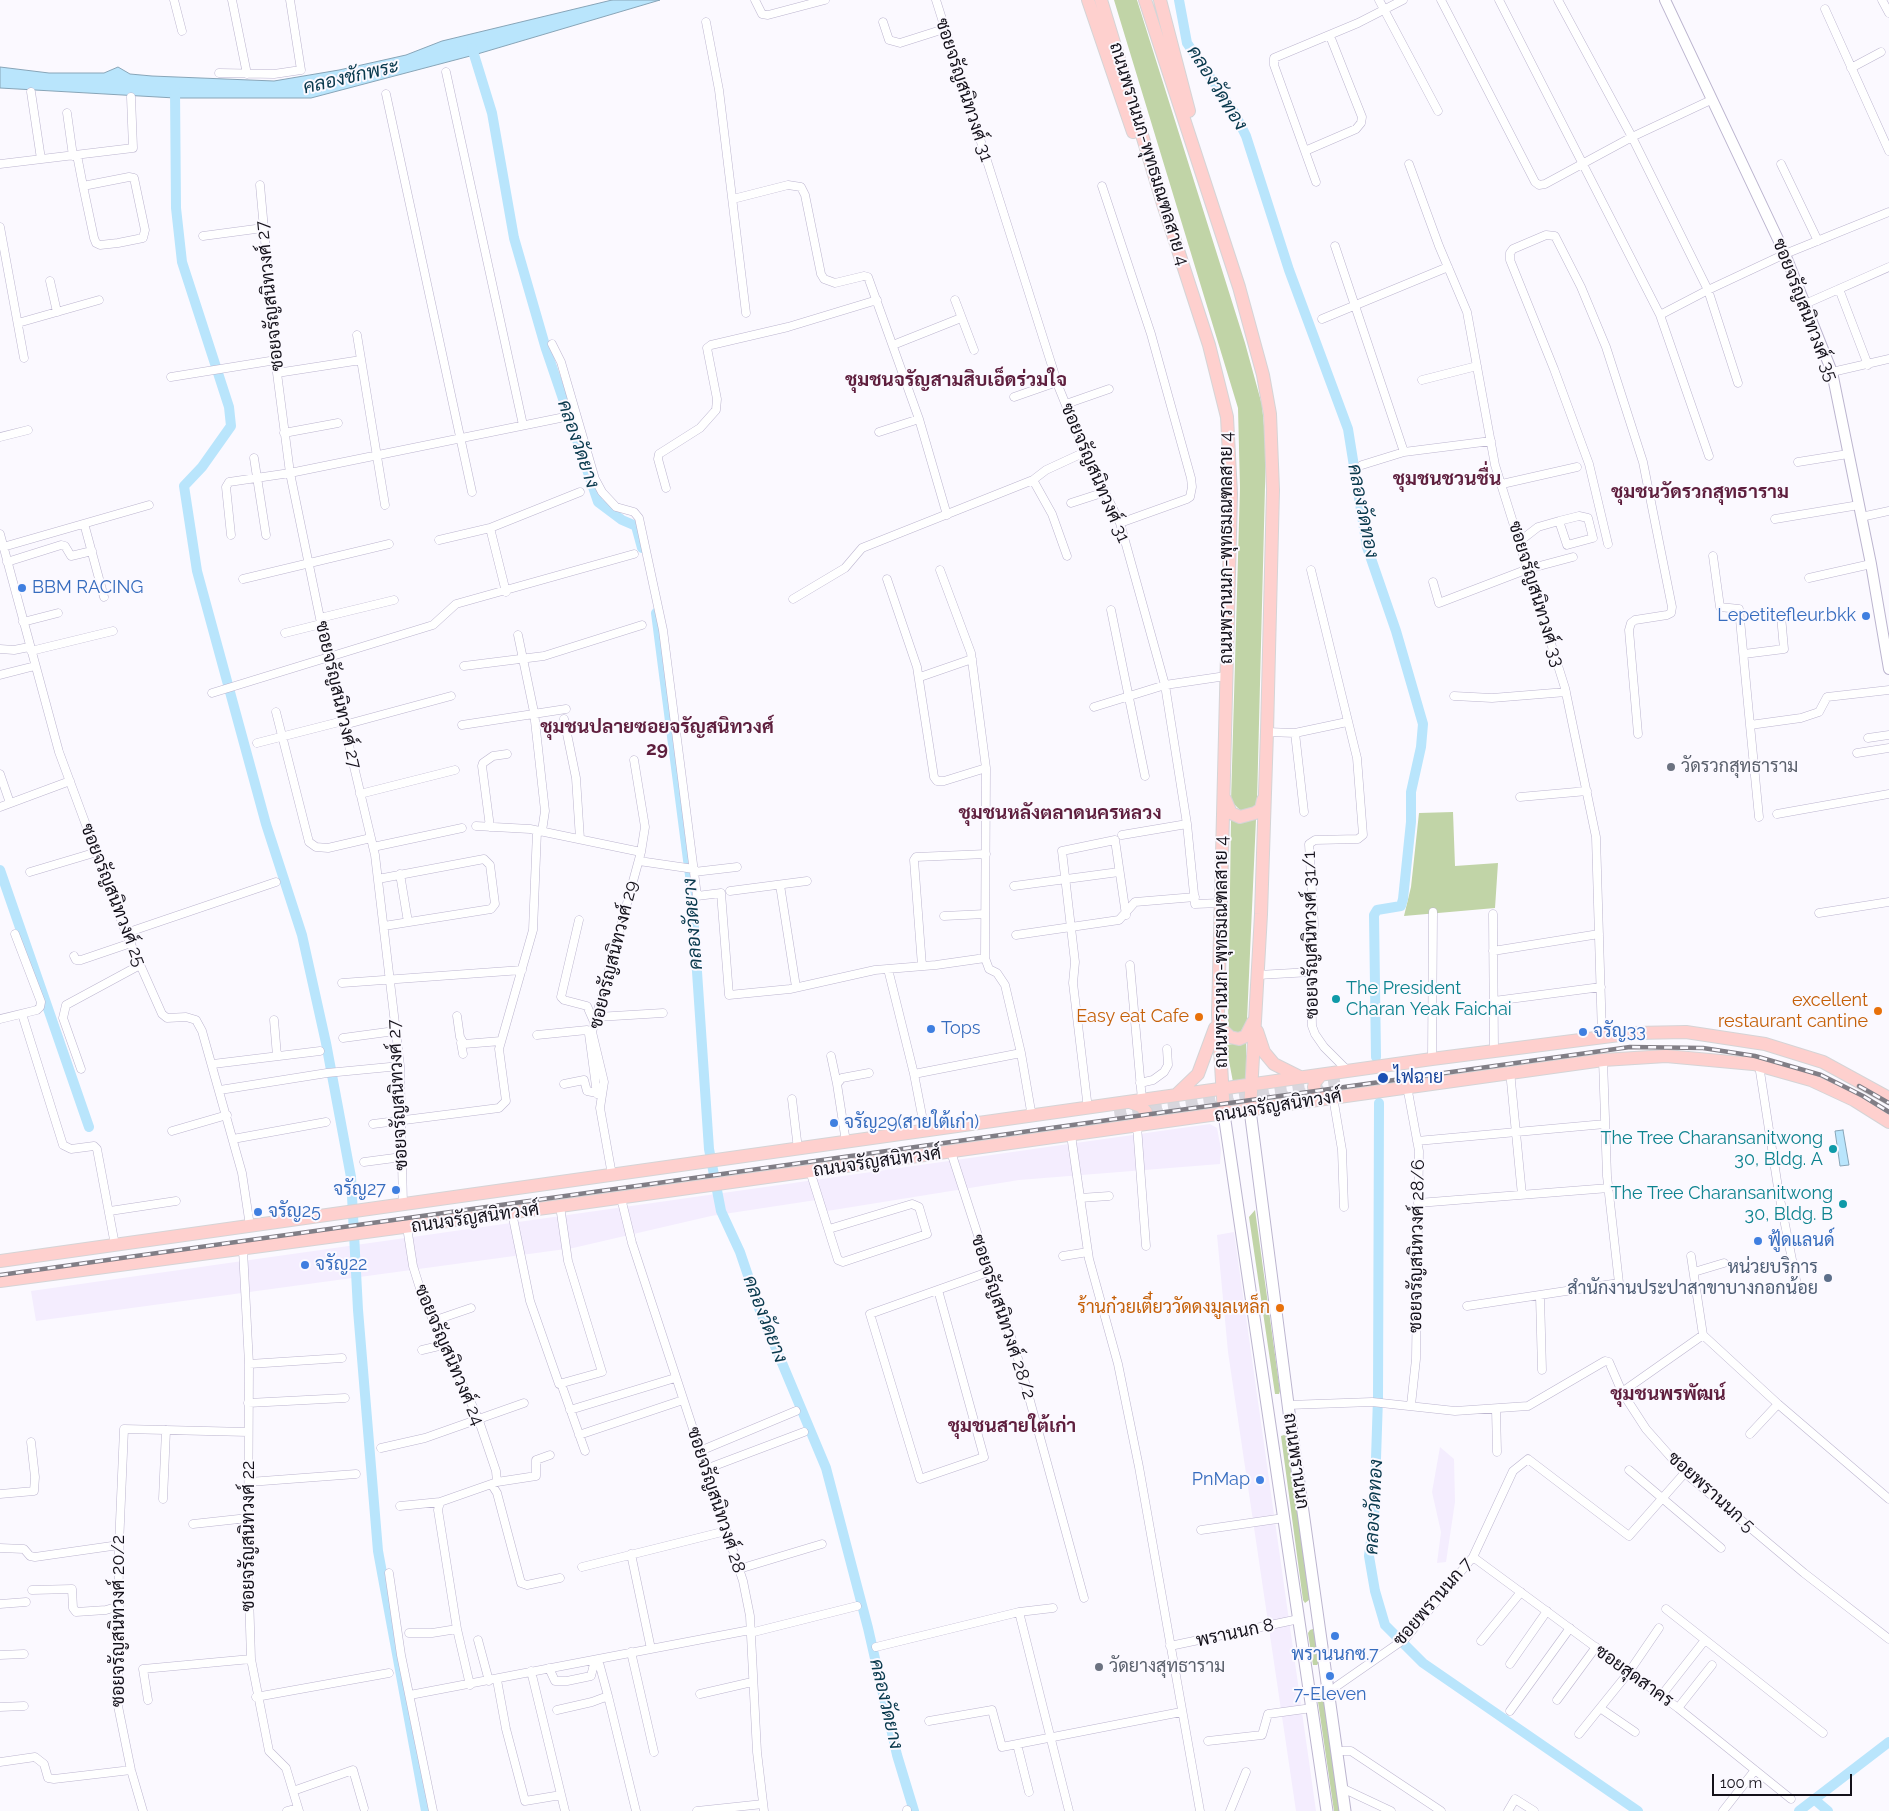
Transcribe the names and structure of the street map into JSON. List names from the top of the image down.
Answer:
{
  "streets": {
    "main road": ["ถนนพรานนก-พุทธมณฑลสาย 4", "ถนนจรัญสนิทวงศ์", "ถนนพรานนก"],
    "street": [
      "ซอยจรัญสนิทวงศ์ 31",
      "ซอยจรัญสนิทวงศ์ 27",
      "ซอยจรัญสนิทวงศ์ 35",
      "ซอยจรัญสนิทวงศ์ 33",
      "ซอยจรัญสนิทวงศ์ 25",
      "ซอยจรัญสนิทวงศ์ 31/1",
      "ซอยจรัญสนิทวงศ์ 29",
      "ซอยจรัญสนิทวงศ์ 28/6",
      "ซอยจรัญสนิทวงศ์ 28/2",
      "ซอยจรัญสนิทวงศ์ 24",
      "ซอยพรานนก 5",
      "ซอยจรัญสนิทวงศ์ 28",
      "ซอยจรัญสนิทวงศ์ 22",
      "ซอยพรานนก 7",
      "ซอยจรัญสนิทวงศ์ 20/2",
      "พรานนก 8",
      "ซอยสุดสาคร"
    ]
  },
  "crossings": [
    ["ถนนพรานนก-พุทธมณฑลสาย 4", "ถนนจรัญสนิทวงศ์"],
    ["ถนนพรานนก-พุทธมณฑลสาย 4", "ถนนพรานนก"],
    ["ซอยจรัญสนิทวงศ์ 27", "ถนนจรัญสนิทวงศ์"],
    ["ซอยจรัญสนิทวงศ์ 33", "ถนนจรัญสนิทวงศ์"],
    ["ซอยจรัญสนิทวงศ์ 25", "ถนนจรัญสนิทวงศ์"],
    ["ซอยจรัญสนิทวงศ์ 31/1", "ถนนจรัญสนิทวงศ์"],
    ["ซอยจรัญสนิทวงศ์ 29", "ถนนจรัญสนิทวงศ์"],
    ["ถนนจรัญสนิทวงศ์", "ซอยจรัญสนิทวงศ์ 28/6"],
    ["ถนนจรัญสนิทวงศ์", "ซอยจรัญสนิทวงศ์ 28/2"],
    ["ถนนจรัญสนิทวงศ์", "ซอยจรัญสนิทวงศ์ 24"],
    ["ถนนจรัญสนิทวงศ์", "ถนนพรานนก"],
    ["ถนนจรัญสนิทวงศ์", "ซอยจรัญสนิทวงศ์ 28"],
    ["ถนนจรัญสนิทวงศ์", "ซอยจรัญสนิทวงศ์ 22"],
    ["ซอยจรัญสนิทวงศ์ 28/6", "ซอยพรานนก 5"],
    ["ถนนพรานนก", "ซอยพรานนก 5"],
    ["ถนนพรานนก", "ซอยพรานนก 7"],
    ["ถนนพรานนก", "พรานนก 8"],
    ["ซอยพรานนก 7", "ซอยสุดสาคร"]
  ],
  "districts": [
    "ชุมชนจรัญสามสิบเอ็ดร่วมใจ",
    "ชุมชนชวนชื่น",
    "ชุมชนวัดรวกสุทธาราม",
    "ชุมชนปลายซอยจรัญสนิทวงศ์ 29",
    "ชุมชนหลังตลาดนครหลวง",
    "ชุมชนพรพัฒน์",
    "ชุมชนสายใต้เก่า"
  ],
  "water": ["คลองชักพระ", "คลองวัดทอง", "คลองวัดยาง"],
  "places": [
    "BBM RACING",
    "Lepetitefleur.bkk",
    "วัดรวกสุทธาราม",
    "The President Charan Yeak Faichai",
    "excellent restaurant cantine",
    "Easy eat Cafe",
    "Tops",
    "จรัญ33",
    "ไฟฉาย",
    "จรัญ29(สายใต้เก่า)",
    "The Tree Charansanitwong 30, Bldg. A",
    "จรัญ27",
    "The Tree Charansanitwong 30, Bldg. B",
    "จรัญ25",
    "ฟู้ดแลนด์",
    "จรัญ22",
    "หน่วยบริการ สำนักงานประปาสาขาบางกอกน้อย",
    "ร้านก๋วยเตี๋ยววัดดงมูลเหล็ก",
    "PnMap",
    "พรานนกซ.7",
    "วัดยางสุทธาราม",
    "7-Eleven"
  ],
  "scale_bar": "100 m"
}
